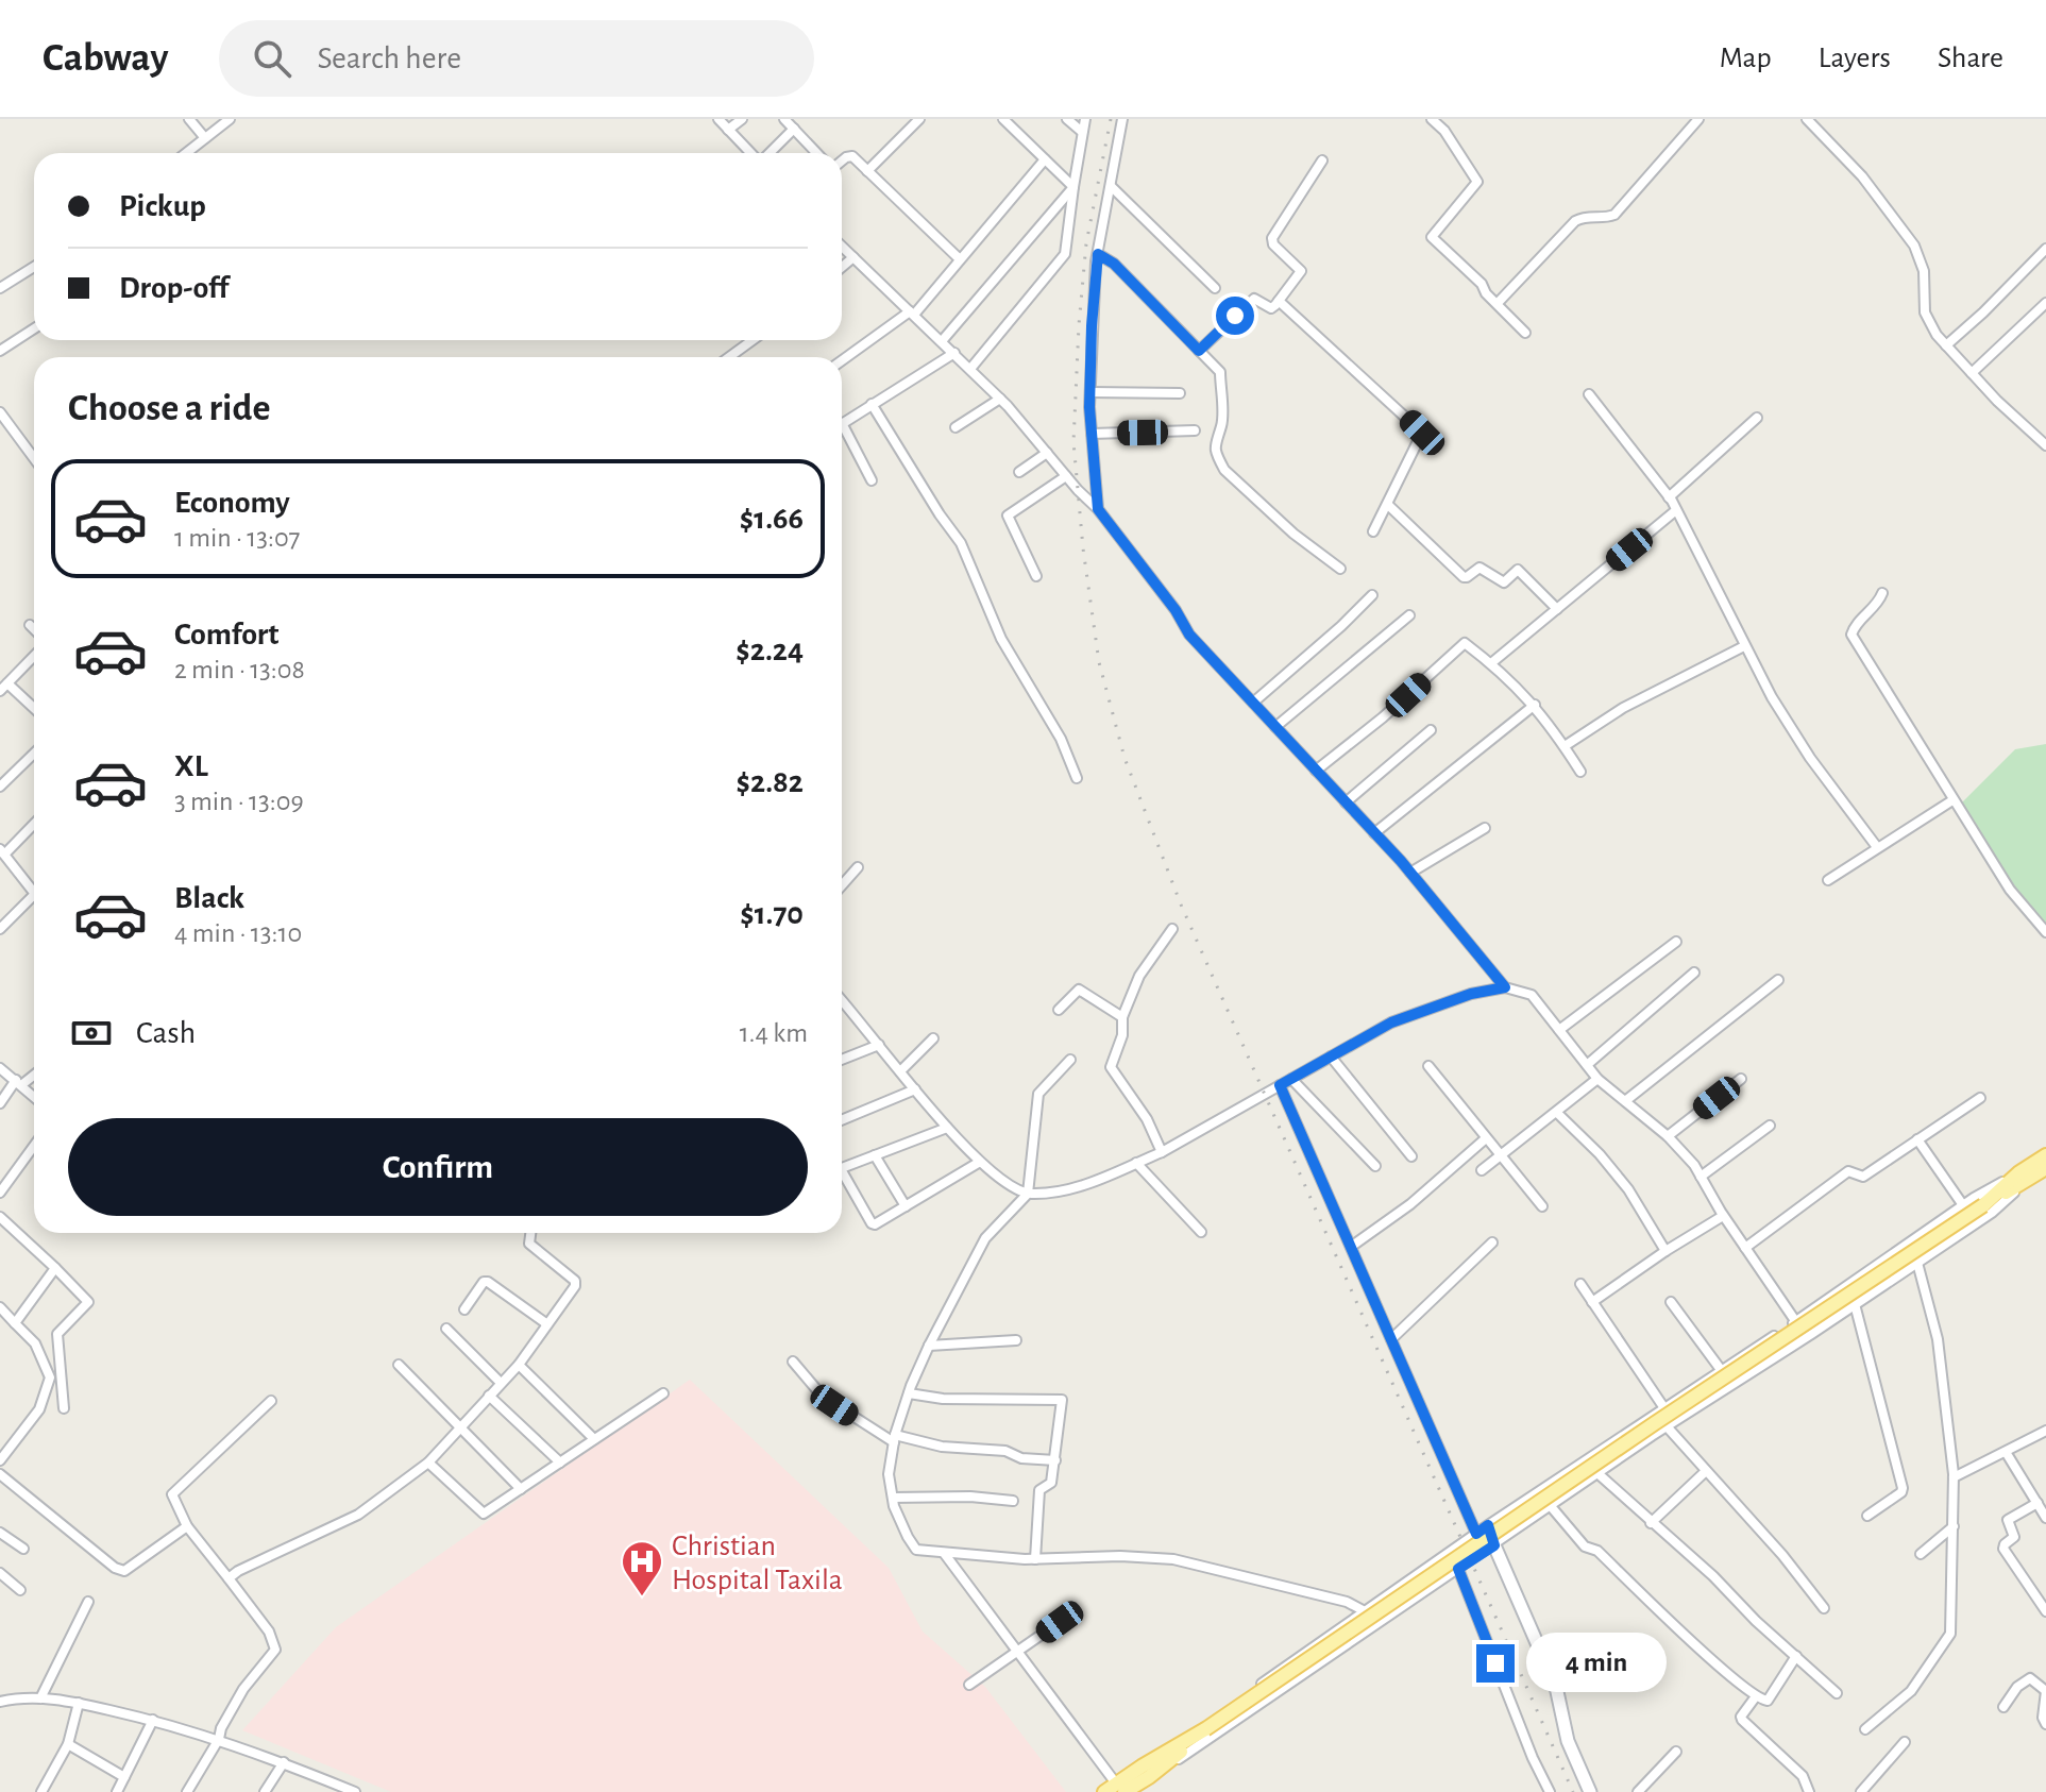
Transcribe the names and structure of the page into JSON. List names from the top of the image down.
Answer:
{
  "places": {
    "hospital": ["Christian Hospital Taxila"]
  },
  "page": {
    "header": "Cabway",
    "search": "Search here",
    "nav": ["Map", "Layers", "Share"],
    "banner": ["Pickup", "Drop-off"],
    "heading": "Choose a ride",
    "list": [
      {
        "name": "Economy",
        "note": "1 min · 13:07",
        "value": "$1.66"
      },
      {
        "name": "Comfort",
        "note": "2 min · 13:08",
        "value": "$2.24"
      },
      {
        "name": "XL",
        "note": "3 min · 13:09",
        "value": "$2.82"
      },
      {
        "name": "Black",
        "note": "4 min · 13:10",
        "value": "$1.70"
      }
    ],
    "pay": ["Cash", "1.4 km"],
    "buttons": "Confirm",
    "bubble": "4 min"
  }
}
